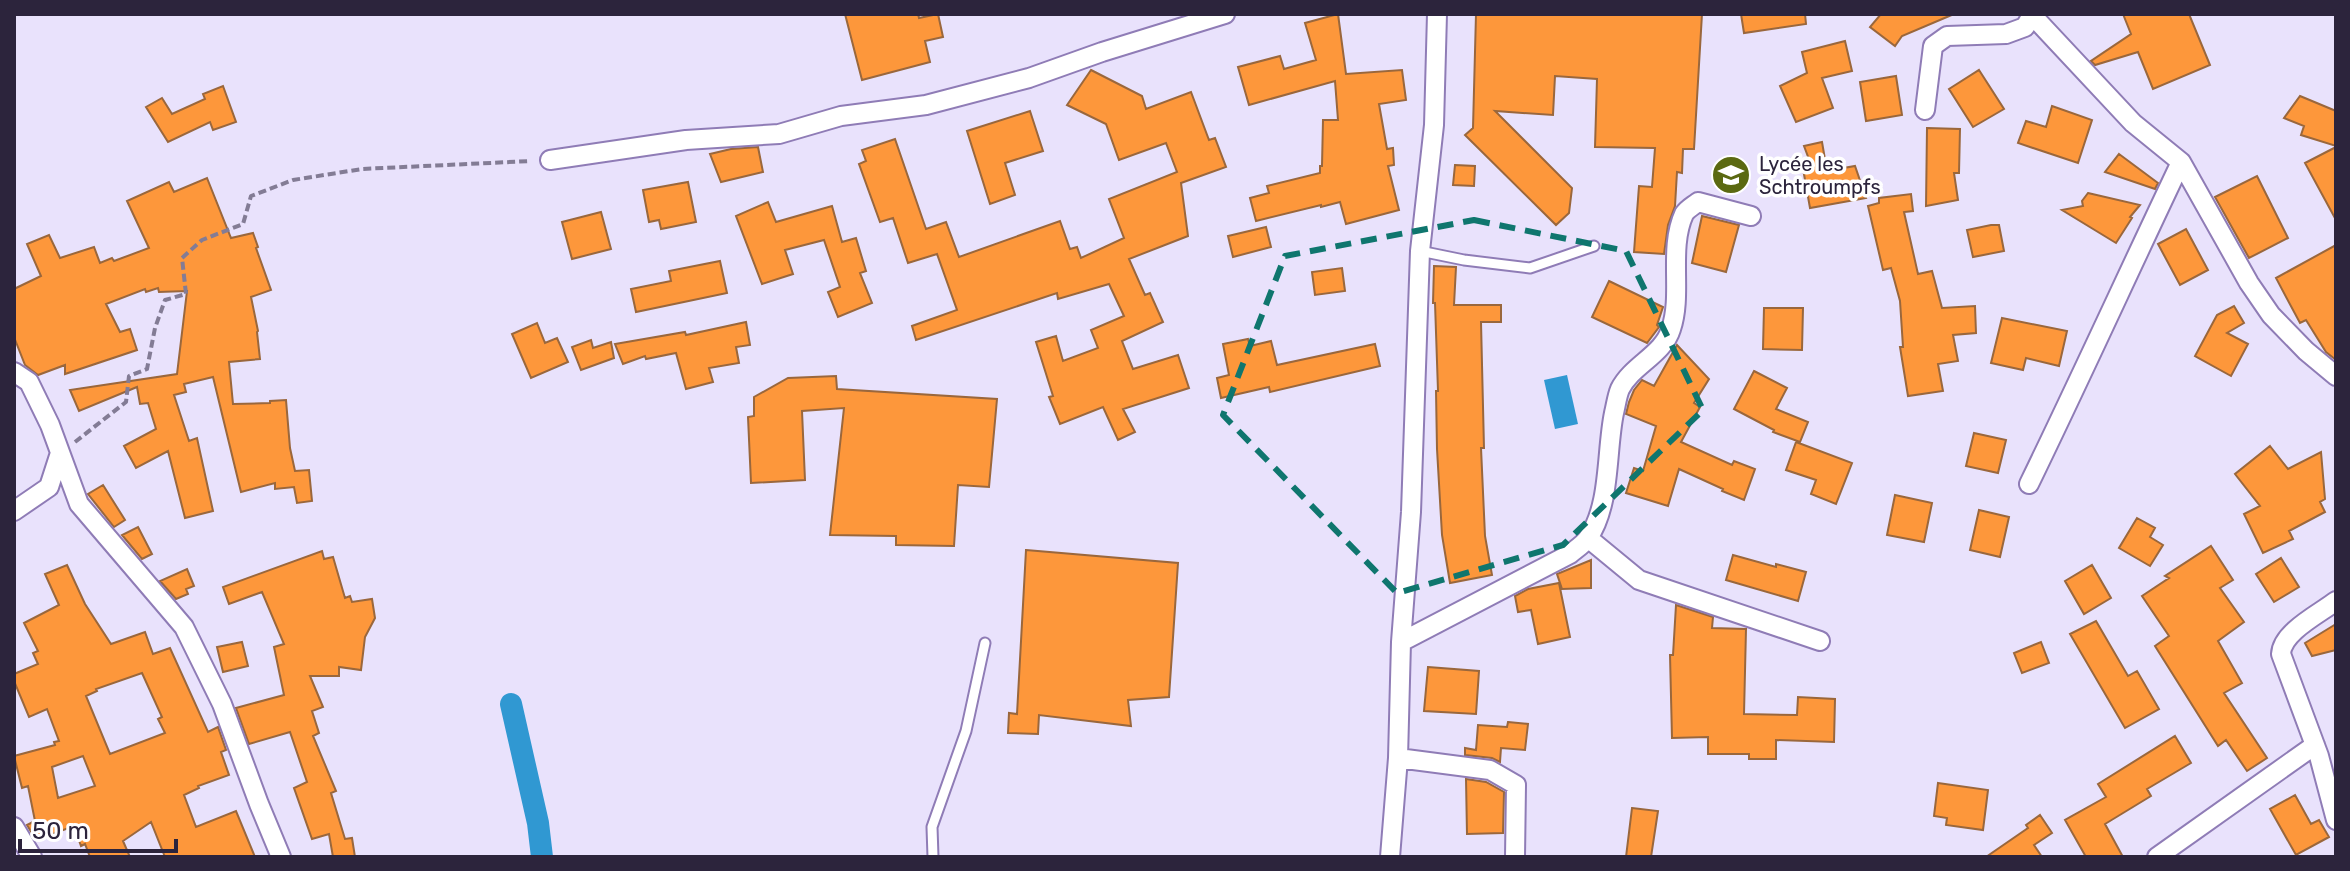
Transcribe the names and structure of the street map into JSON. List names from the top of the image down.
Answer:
{
  "places": {
    "school or university": ["Lycée les Schtroumpfs"]
  },
  "scale_bar": "50 m"
}
